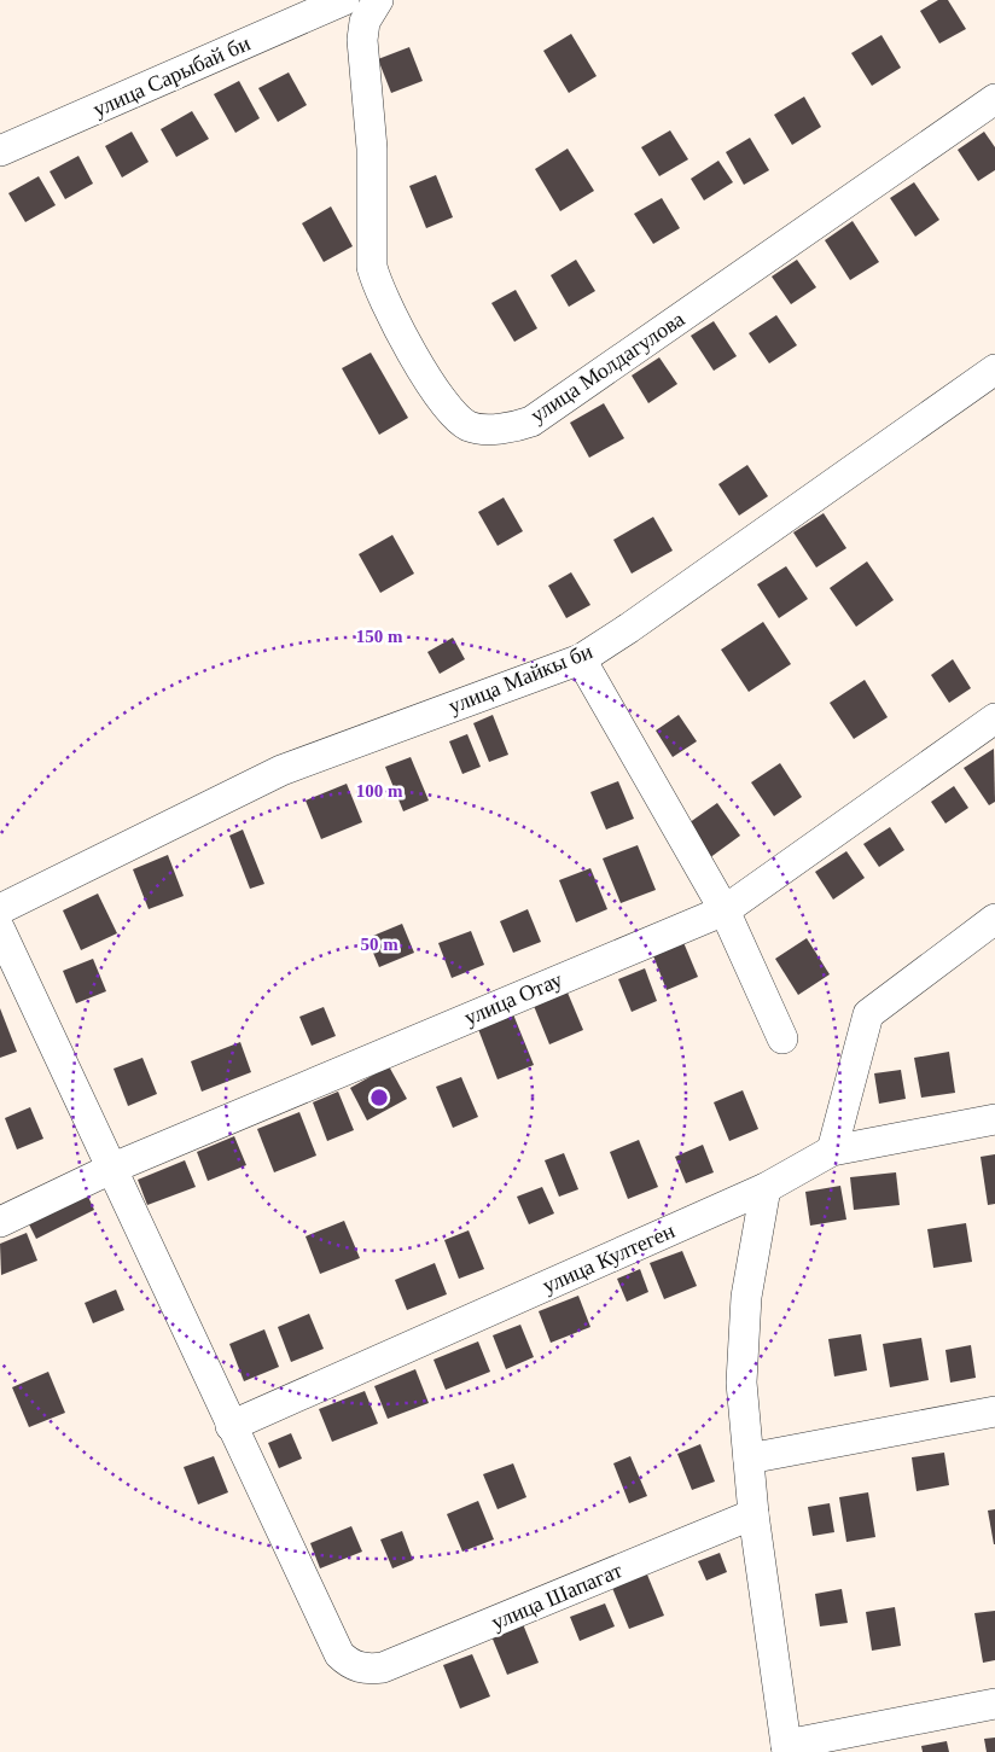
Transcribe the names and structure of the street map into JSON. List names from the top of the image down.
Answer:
{
  "streets": {
    "street": [
      "улица Сарыбай би",
      "улица Молдагулова",
      "улица Майкы би",
      "улица Отау",
      "улица Култеген",
      "улица Шапагат"
    ]
  },
  "crossings": [
    ["улица Култеген", "улица Шапагат"]
  ],
  "rings": ["150 m", "100 m", "50 m"]
}
